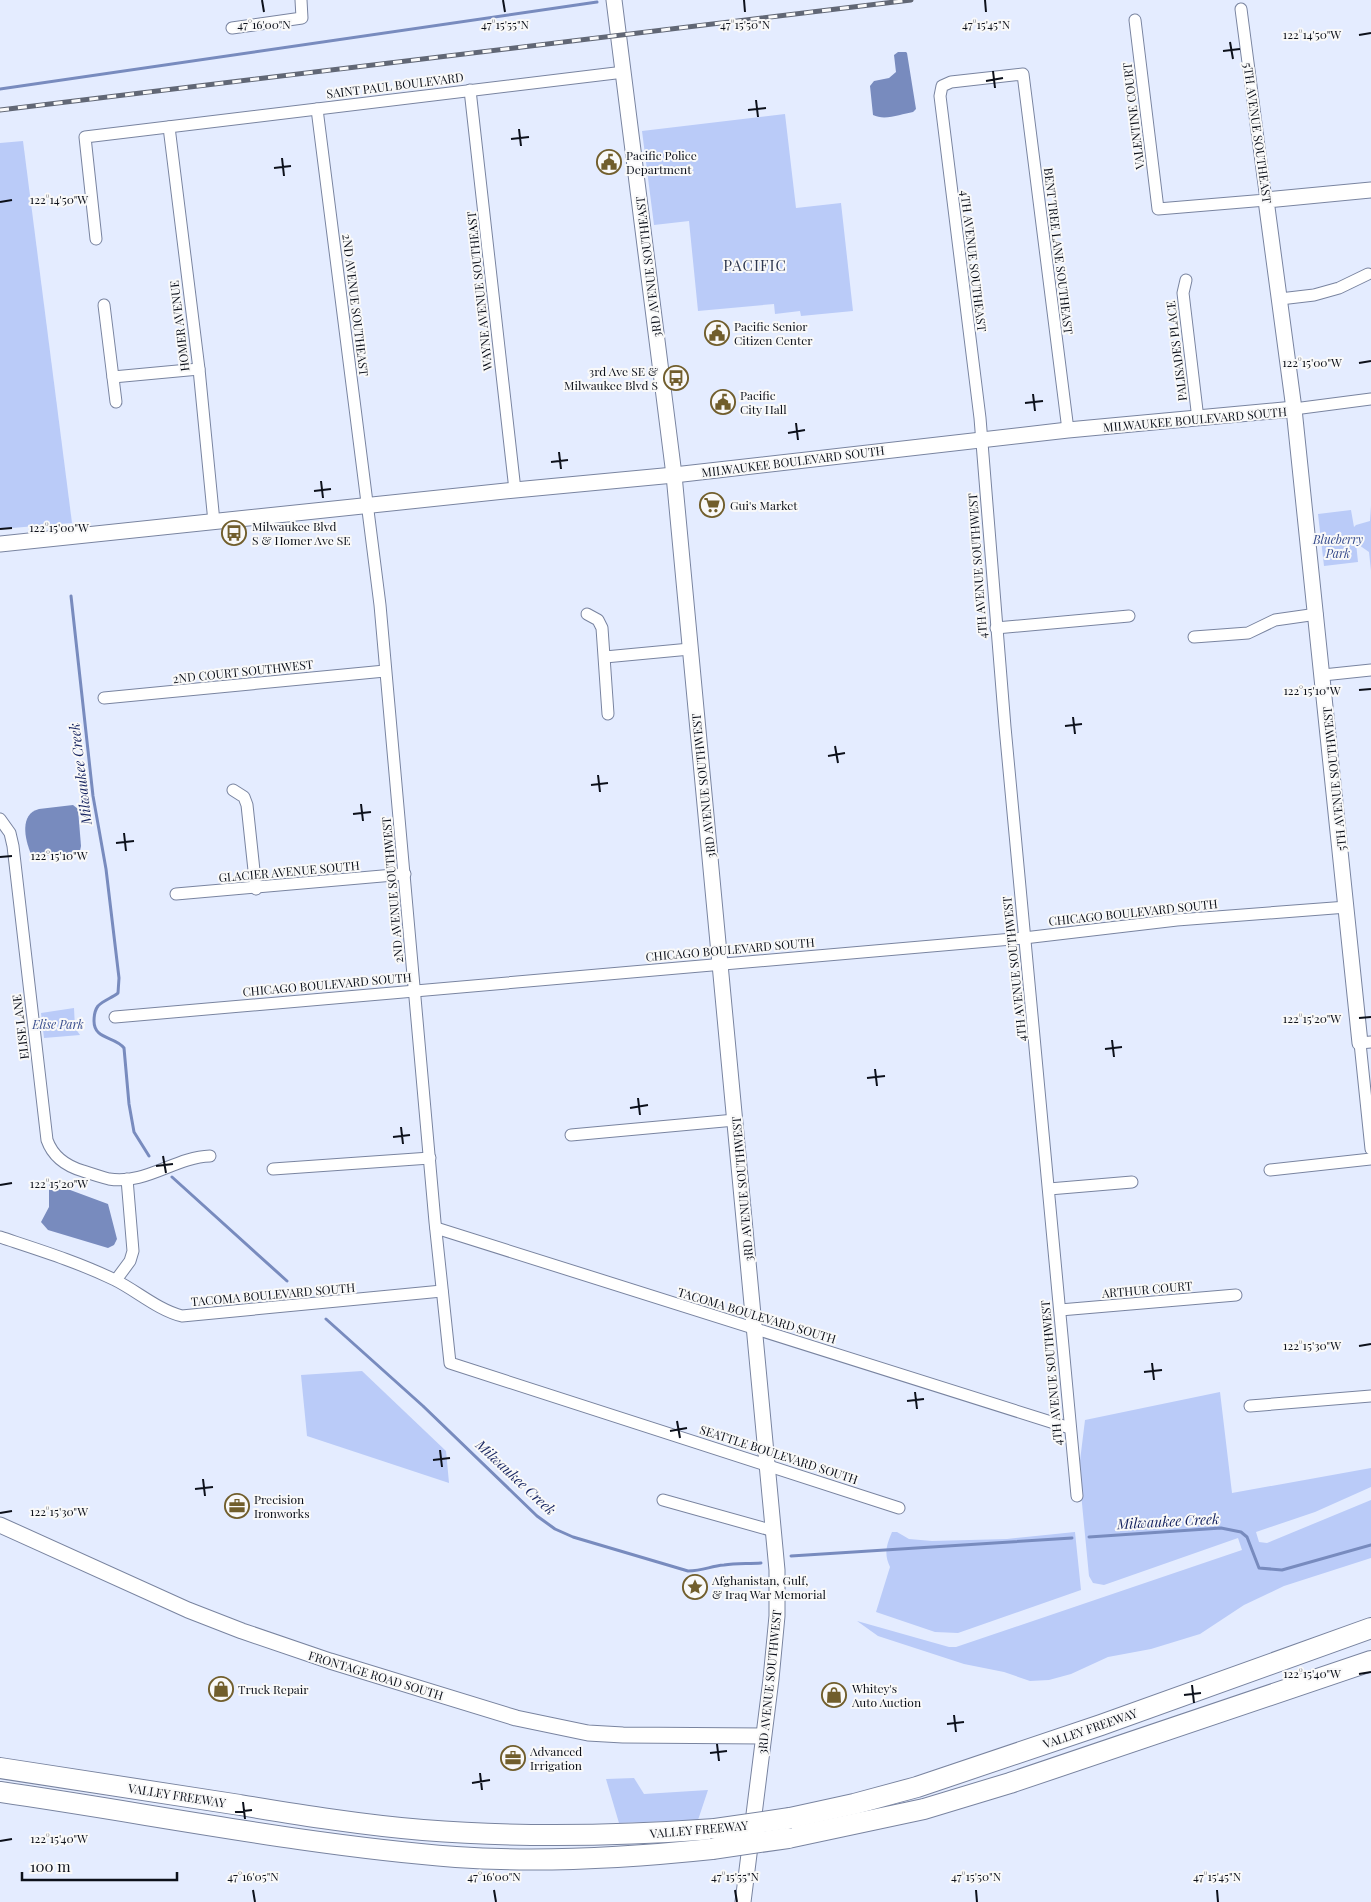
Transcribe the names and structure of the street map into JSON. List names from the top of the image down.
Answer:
{
  "streets": {
    "highway": ["VALLEY FREEWAY"],
    "street": [
      "SAINT PAUL BOULEVARD",
      "VALENTINE COURT",
      "5TH AVENUE SOUTHEAST",
      "BENT TREE LANE SOUTHEAST",
      "4TH AVENUE SOUTHEAST",
      "3RD AVENUE SOUTHEAST",
      "WAYNE AVENUE SOUTHEAST",
      "2ND AVENUE SOUTHEAST",
      "HOMER AVENUE",
      "PALISADES PLACE",
      "MILWAUKEE BOULEVARD SOUTH",
      "4TH AVENUE SOUTHWEST",
      "2ND COURT SOUTHWEST",
      "5TH AVENUE SOUTHWEST",
      "3RD AVENUE SOUTHWEST",
      "GLACIER AVENUE SOUTH",
      "2ND AVENUE SOUTHWEST",
      "CHICAGO BOULEVARD SOUTH",
      "ELISE LANE",
      "ARTHUR COURT",
      "TACOMA BOULEVARD SOUTH",
      "SEATTLE BOULEVARD SOUTH",
      "FRONTAGE ROAD SOUTH"
    ]
  },
  "crossings": [
    ["SAINT PAUL BOULEVARD", "3RD AVENUE SOUTHEAST"],
    ["SAINT PAUL BOULEVARD", "WAYNE AVENUE SOUTHEAST"],
    ["SAINT PAUL BOULEVARD", "2ND AVENUE SOUTHEAST"],
    ["SAINT PAUL BOULEVARD", "HOMER AVENUE"],
    ["VALENTINE COURT", "5TH AVENUE SOUTHEAST"],
    ["5TH AVENUE SOUTHEAST", "MILWAUKEE BOULEVARD SOUTH"],
    ["5TH AVENUE SOUTHEAST", "5TH AVENUE SOUTHWEST"],
    ["BENT TREE LANE SOUTHEAST", "4TH AVENUE SOUTHEAST"],
    ["BENT TREE LANE SOUTHEAST", "MILWAUKEE BOULEVARD SOUTH"],
    ["4TH AVENUE SOUTHEAST", "MILWAUKEE BOULEVARD SOUTH"],
    ["4TH AVENUE SOUTHEAST", "4TH AVENUE SOUTHWEST"],
    ["3RD AVENUE SOUTHEAST", "MILWAUKEE BOULEVARD SOUTH"],
    ["3RD AVENUE SOUTHEAST", "3RD AVENUE SOUTHWEST"],
    ["WAYNE AVENUE SOUTHEAST", "MILWAUKEE BOULEVARD SOUTH"],
    ["2ND AVENUE SOUTHEAST", "MILWAUKEE BOULEVARD SOUTH"],
    ["2ND AVENUE SOUTHEAST", "2ND AVENUE SOUTHWEST"],
    ["HOMER AVENUE", "MILWAUKEE BOULEVARD SOUTH"],
    ["PALISADES PLACE", "MILWAUKEE BOULEVARD SOUTH"],
    ["MILWAUKEE BOULEVARD SOUTH", "4TH AVENUE SOUTHWEST"],
    ["MILWAUKEE BOULEVARD SOUTH", "5TH AVENUE SOUTHWEST"],
    ["MILWAUKEE BOULEVARD SOUTH", "3RD AVENUE SOUTHWEST"],
    ["MILWAUKEE BOULEVARD SOUTH", "2ND AVENUE SOUTHWEST"],
    ["4TH AVENUE SOUTHWEST", "CHICAGO BOULEVARD SOUTH"],
    ["4TH AVENUE SOUTHWEST", "ARTHUR COURT"],
    ["4TH AVENUE SOUTHWEST", "TACOMA BOULEVARD SOUTH"],
    ["2ND COURT SOUTHWEST", "2ND AVENUE SOUTHWEST"],
    ["5TH AVENUE SOUTHWEST", "CHICAGO BOULEVARD SOUTH"],
    ["3RD AVENUE SOUTHWEST", "CHICAGO BOULEVARD SOUTH"],
    ["3RD AVENUE SOUTHWEST", "TACOMA BOULEVARD SOUTH"],
    ["3RD AVENUE SOUTHWEST", "SEATTLE BOULEVARD SOUTH"],
    ["3RD AVENUE SOUTHWEST", "FRONTAGE ROAD SOUTH"],
    ["GLACIER AVENUE SOUTH", "2ND AVENUE SOUTHWEST"],
    ["2ND AVENUE SOUTHWEST", "CHICAGO BOULEVARD SOUTH"],
    ["2ND AVENUE SOUTHWEST", "TACOMA BOULEVARD SOUTH"],
    ["2ND AVENUE SOUTHWEST", "SEATTLE BOULEVARD SOUTH"]
  ],
  "districts": ["PACIFIC"],
  "water": ["Milwaukee Creek"],
  "parks": ["Blueberry Park", "Elise Park"],
  "places": {
    "public building": ["Pacific Police Department", "Pacific Senior Citizen Center", "Pacific City Hall"],
    "bus stop": ["3rd Ave SE & Milwaukee Blvd S", "Milwaukee Blvd S & Homer Ave SE"],
    "supermarket": ["Gui's Market"],
    "office": ["Precision Ironworks", "Advanced Irrigation"],
    "place": ["Afghanistan, Gulf, & Iraq War Memorial"],
    "shop": ["Truck Repair", "Whitey's Auto Auction"]
  },
  "scale_bar": "100 m",
  "coordinates": [
    "47°16'00\"N",
    "47°15'55\"N",
    "47°15'50\"N",
    "47°15'45\"N",
    "122°14'50\"W",
    "122°15'00\"W",
    "122°15'10\"W",
    "122°15'20\"W",
    "122°15'30\"W",
    "122°15'40\"W",
    "47°16'05\"N"
  ]
}
